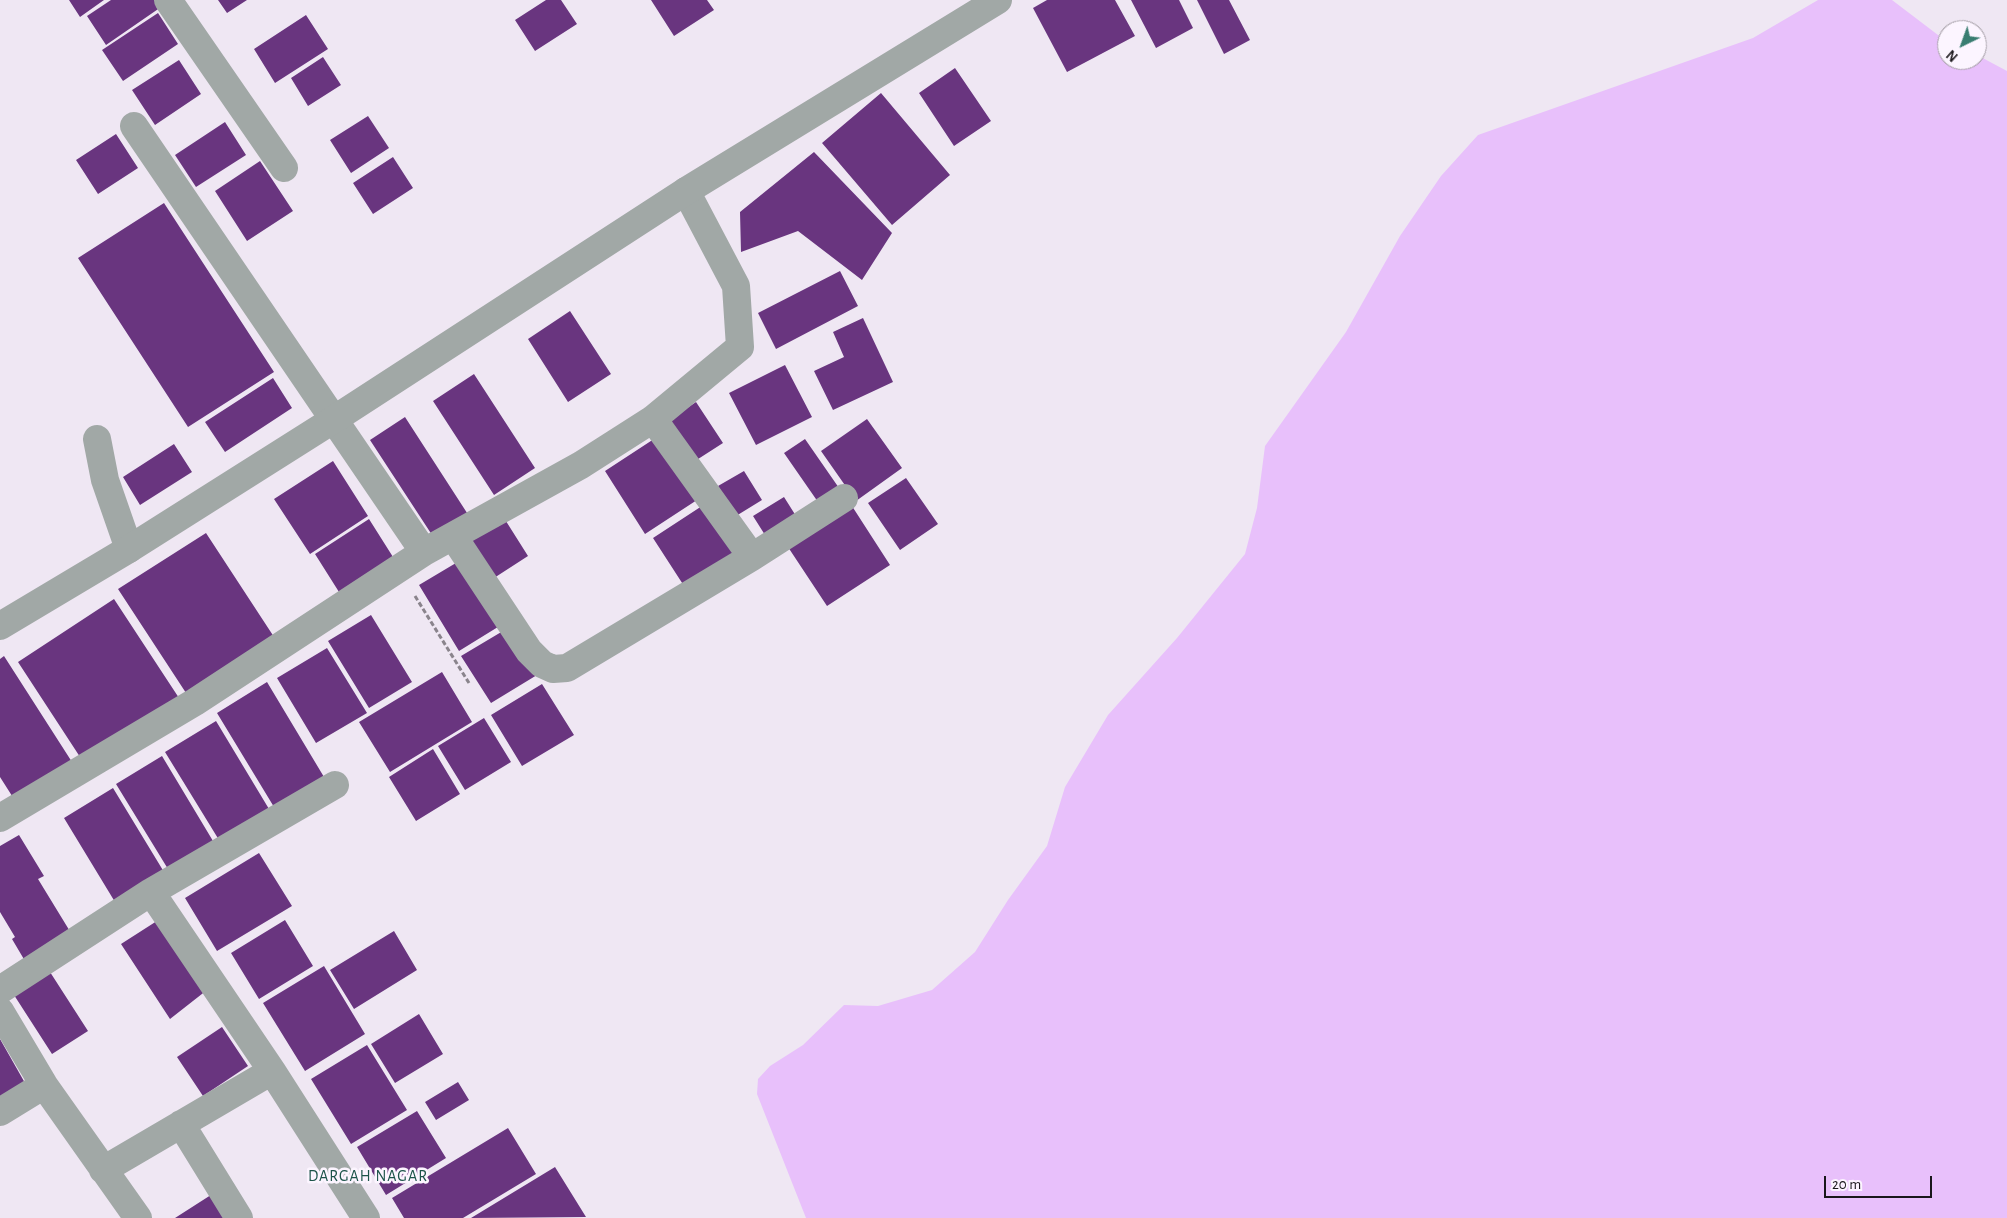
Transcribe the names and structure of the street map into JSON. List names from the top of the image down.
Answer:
{
  "districts": ["DARGAH NAGAR"],
  "scale_bar": "20 m",
  "north": "bottom left"
}
